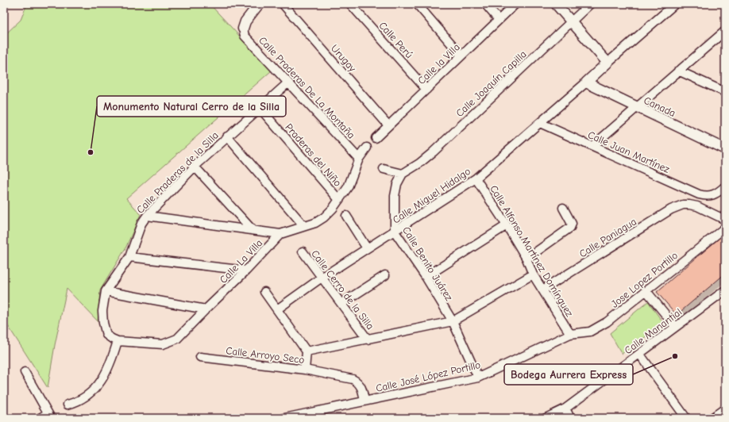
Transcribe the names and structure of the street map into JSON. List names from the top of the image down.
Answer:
{
  "streets": {
    "street": [
      "Calle Perú",
      "Urugay",
      "Calle la Villa",
      "Calle Joaquín Capilla",
      "Calle Praderas De La Montaña",
      "Canada",
      "Calle Juan Martínez",
      "Praderas del Niño",
      "Calle Praderas de la Silla",
      "Calle Miguel Hidalgo",
      "Calle Paniagua",
      "Calle Alfonso Martínez Domínguez",
      "Calle La Villa",
      "Calle Benito Juárez",
      "Jose Lopez Portillo",
      "Calle Cerro de la Silla",
      "Calle Manantial",
      "Calle Arroyo Seco",
      "Calle José López Portillo"
    ]
  },
  "crossings": [
    ["Calle Perú", "Calle la Villa"],
    ["Urugay", "Calle la Villa"],
    ["Calle Joaquín Capilla", "Calle Benito Juárez"],
    ["Calle Praderas De La Montaña", "Calle Praderas de la Silla"],
    ["Calle Praderas De La Montaña", "Calle La Villa"],
    ["Canada", "Calle Miguel Hidalgo"],
    ["Calle Juan Martínez", "Calle Miguel Hidalgo"],
    ["Praderas del Niño", "Calle Praderas de la Silla"],
    ["Praderas del Niño", "Calle La Villa"],
    ["Calle Praderas de la Silla", "Calle La Villa"],
    ["Calle Miguel Hidalgo", "Calle Alfonso Martínez Domínguez"],
    ["Calle Miguel Hidalgo", "Calle Benito Juárez"],
    ["Calle Miguel Hidalgo", "Calle Cerro de la Silla"],
    ["Calle Paniagua", "Calle Alfonso Martínez Domínguez"],
    ["Calle Alfonso Martínez Domínguez", "Jose Lopez Portillo"],
    ["Calle Alfonso Martínez Domínguez", "Calle José López Portillo"],
    ["Calle Benito Juárez", "Calle José López Portillo"],
    ["Jose Lopez Portillo", "Calle José López Portillo"],
    ["Calle Arroyo Seco", "Calle José López Portillo"]
  ],
  "places": ["Monumento Natural Cerro de la Silla", "Bodega Aurrera Express"]
}
